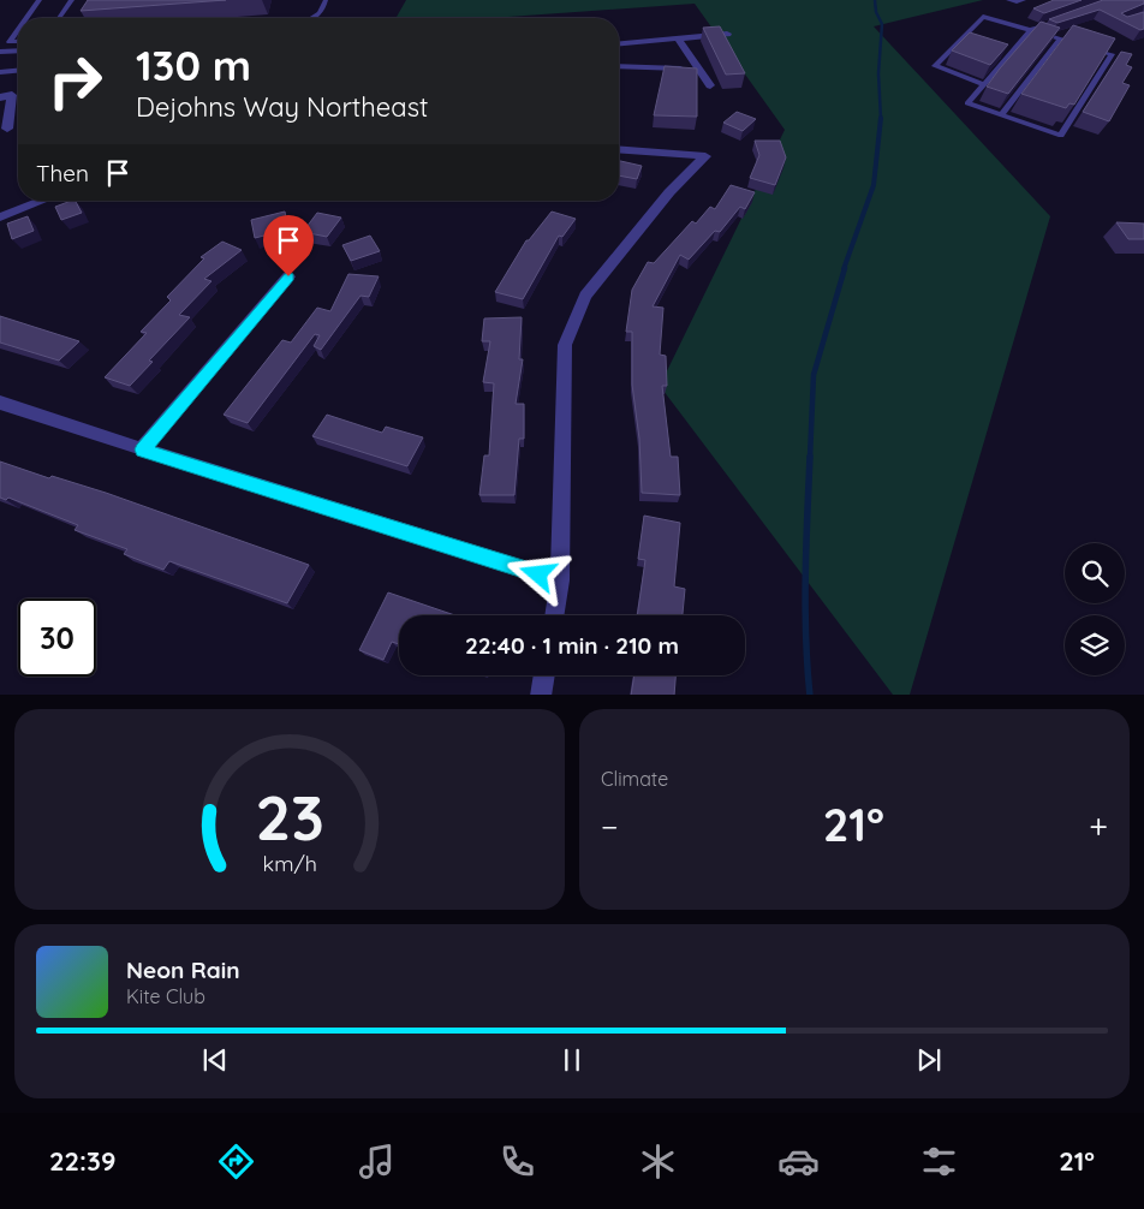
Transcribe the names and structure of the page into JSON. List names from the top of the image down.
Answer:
{
  "page": {
    "turn": ["130 m", "Dejohns Way Northeast"],
    "then": "Then",
    "limit": "30",
    "trip": "22:40 · 1 min · 210 m",
    "tile": "Climate",
    "heat": ["−", "21°", "+"],
    "song": ["Neon Rain", "Kite Club"],
    "tabs": ["22:39", "21°"],
    "gauge": ["23", "km/h"]
  }
}
